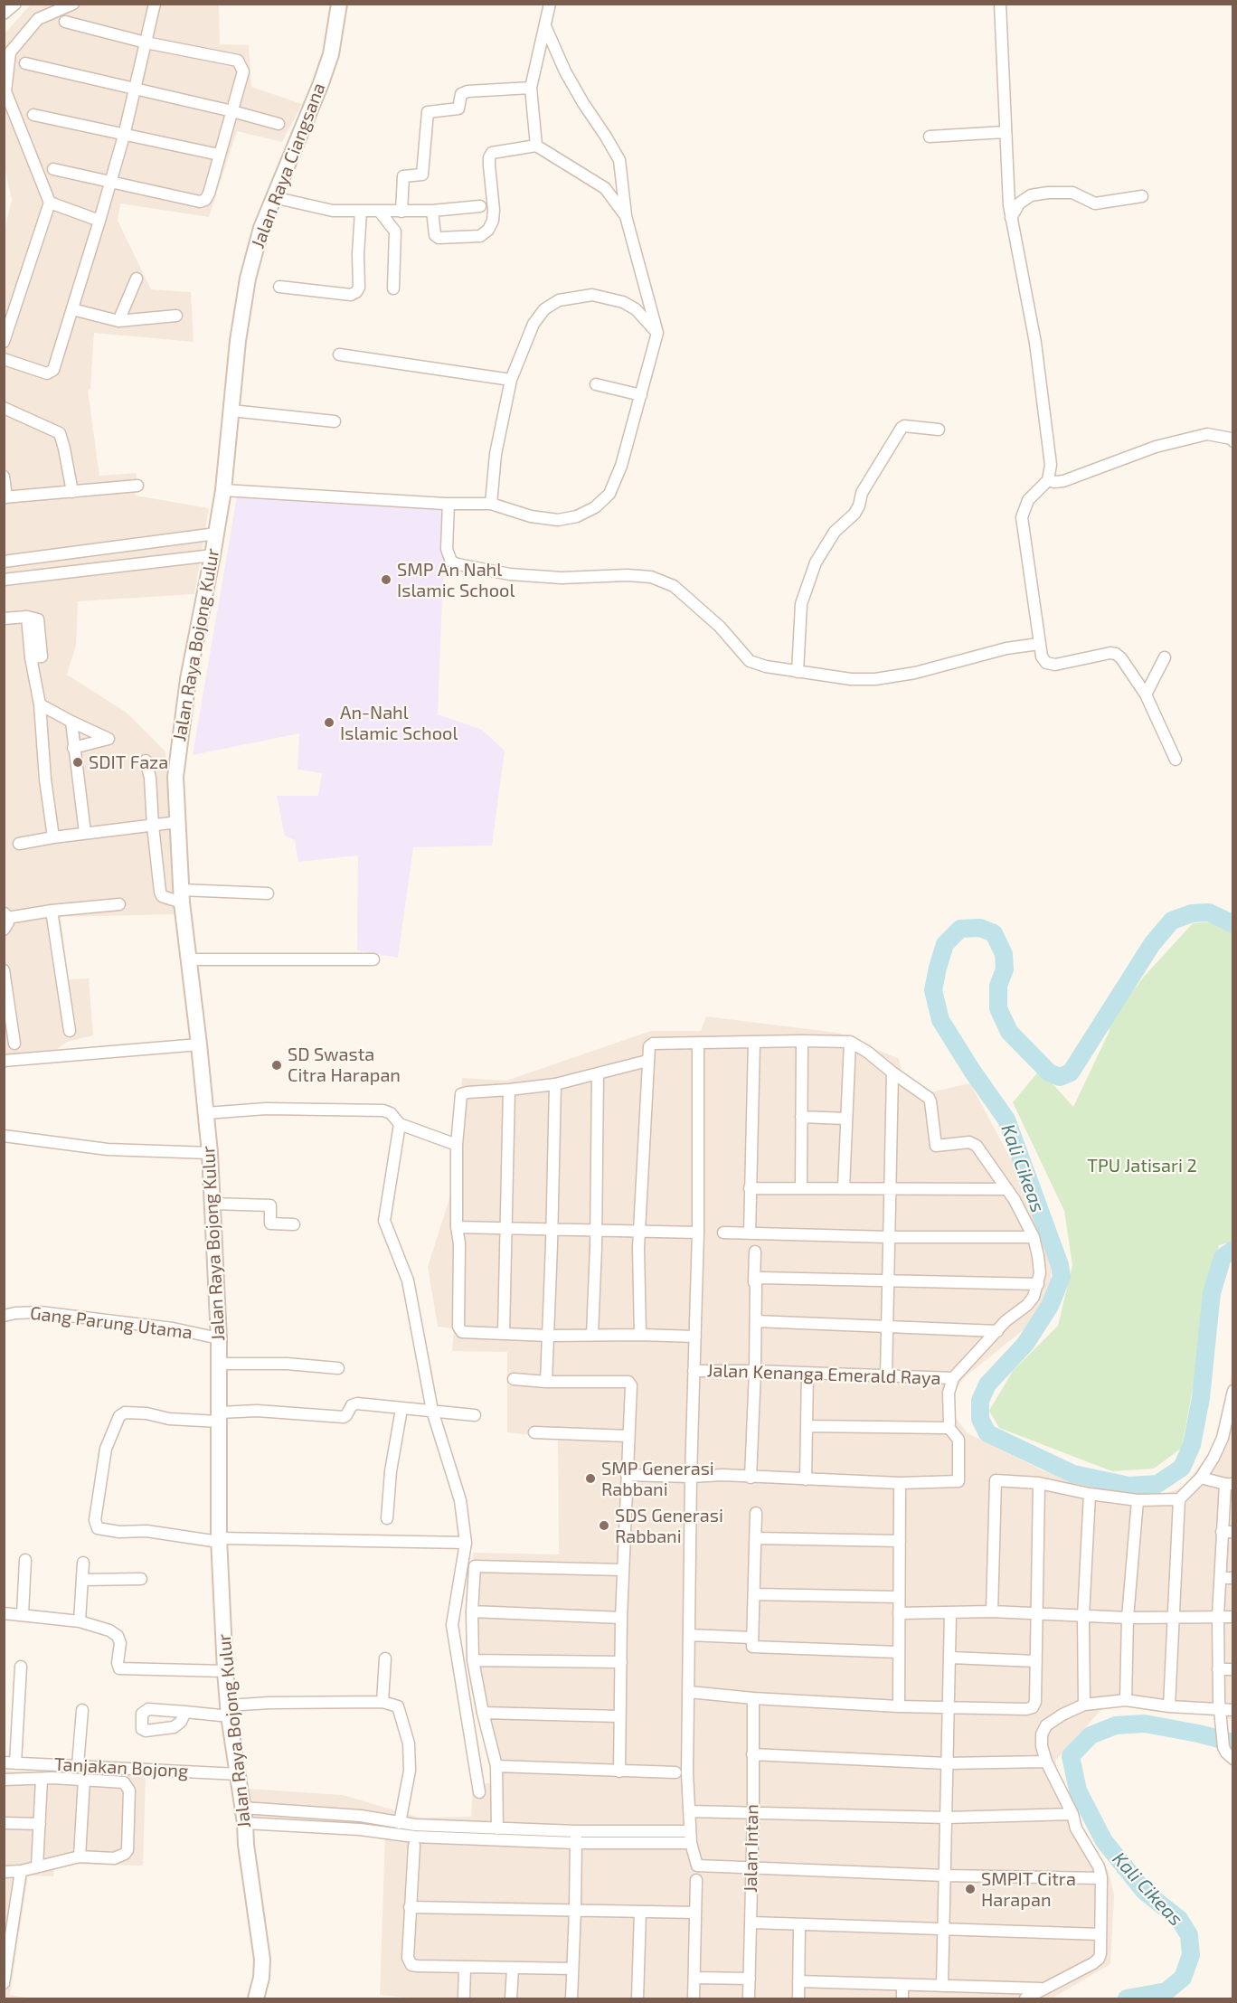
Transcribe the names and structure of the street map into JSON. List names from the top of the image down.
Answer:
{
  "streets": {
    "main road": ["Jalan Raya Ciangsana", "Jalan Raya Bojong Kulur"],
    "street": [
      "Gang Parung Utama",
      "Jalan Kenanga Emerald Raya",
      "Tanjakan Bojong",
      "Jalan Intan"
    ]
  },
  "crossings": [
    ["Jalan Raya Ciangsana", "Jalan Raya Bojong Kulur"],
    ["Jalan Raya Bojong Kulur", "Gang Parung Utama"],
    ["Jalan Raya Bojong Kulur", "Tanjakan Bojong"]
  ],
  "water": ["Kali Cikeas"],
  "parks": ["TPU Jatisari 2"],
  "places": [
    "SMP An Nahl Islamic School",
    "An-Nahl Islamic School",
    "SDIT Faza",
    "SD Swasta Citra Harapan",
    "SMP Generasi Rabbani",
    "SDS Generasi Rabbani",
    "SMPIT Citra Harapan"
  ]
}
